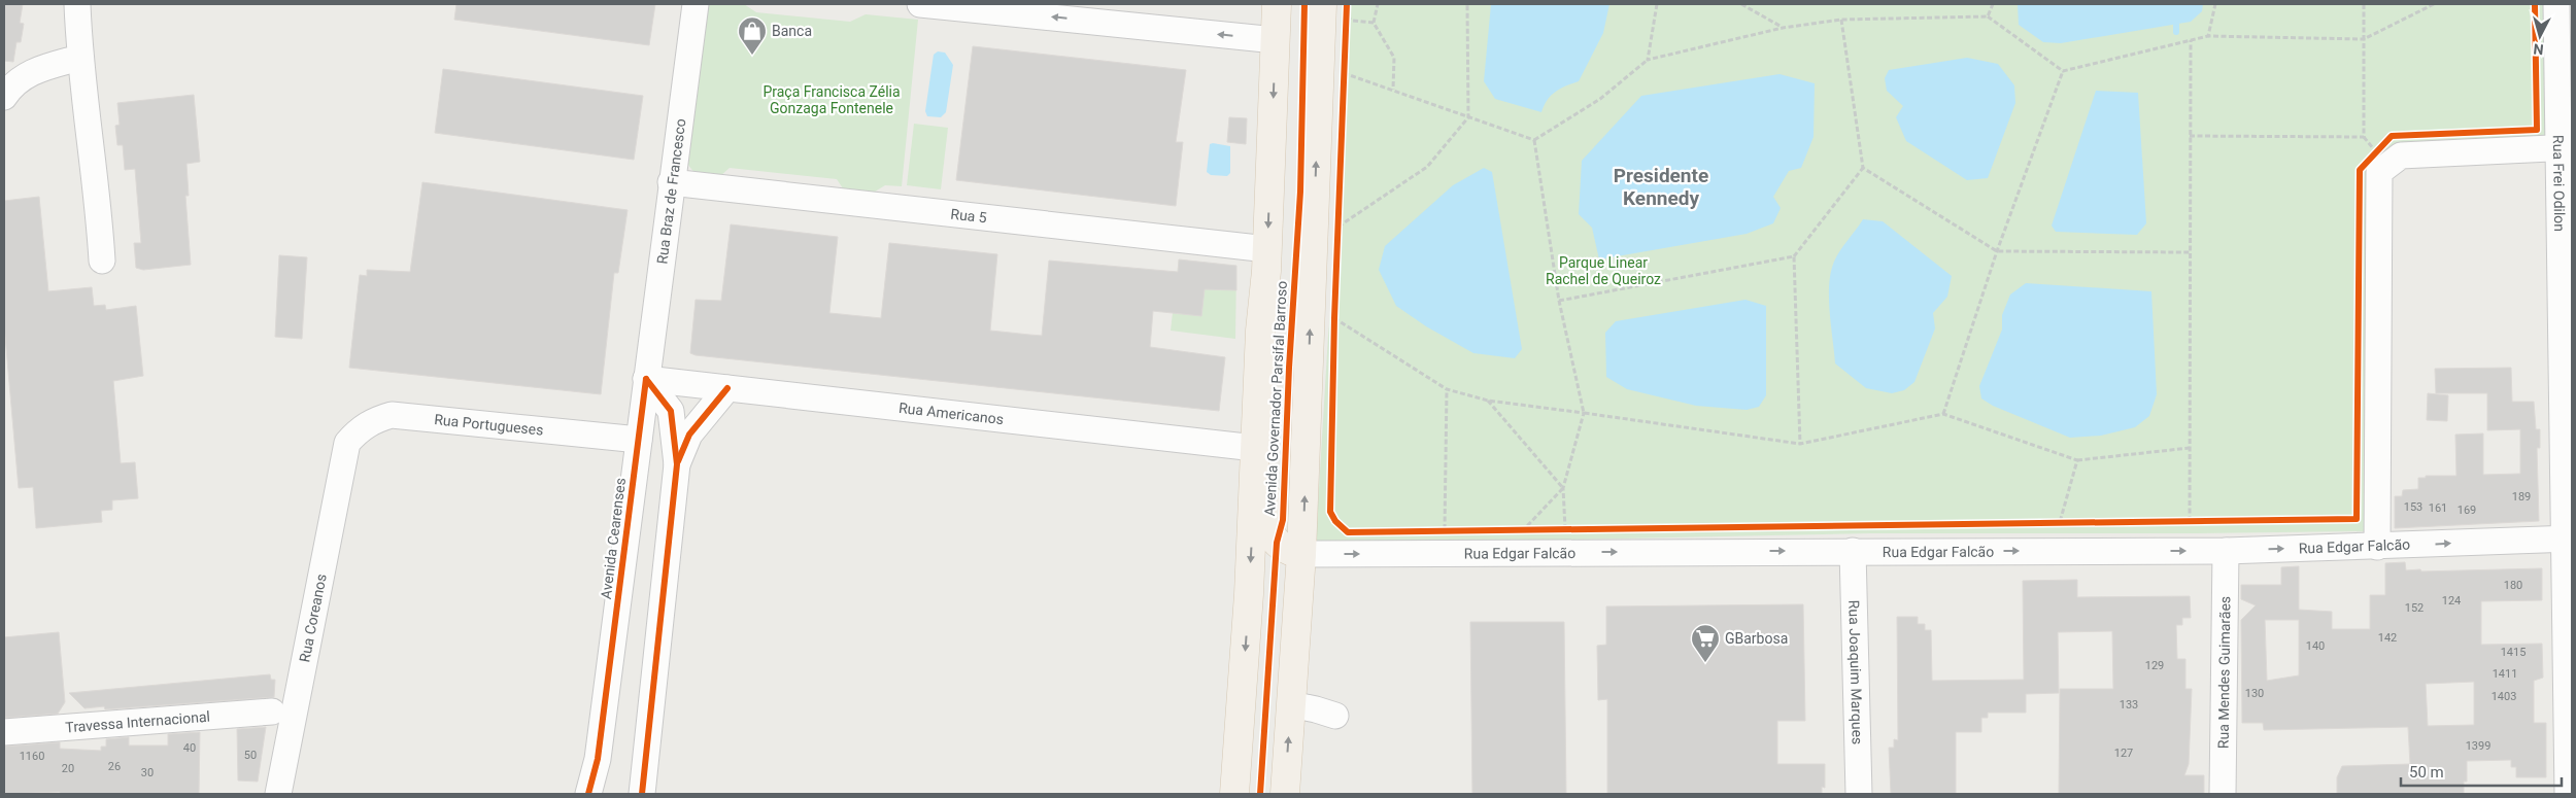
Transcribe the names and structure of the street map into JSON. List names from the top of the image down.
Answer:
{
  "streets": {
    "main road": ["Avenida Governador Parsifal Barroso"],
    "street": [
      "Rua Frei Odilon",
      "Rua Braz de Francesco",
      "Rua 5",
      "Rua Americanos",
      "Rua Portugueses",
      "Avenida Cearenses",
      "Rua Edgar Falcão",
      "Rua Coreanos",
      "Rua Joaquim Marques",
      "Rua Mendes Guimarães",
      "Travessa Internacional"
    ]
  },
  "crossings": [
    ["Rua Frei Odilon", "Rua Edgar Falcão"],
    ["Rua Braz de Francesco", "Rua 5"],
    ["Rua Braz de Francesco", "Rua Americanos"],
    ["Rua Braz de Francesco", "Avenida Cearenses"],
    ["Rua 5", "Avenida Governador Parsifal Barroso"],
    ["Avenida Governador Parsifal Barroso", "Rua Americanos"],
    ["Rua Americanos", "Avenida Cearenses"],
    ["Rua Portugueses", "Avenida Cearenses"],
    ["Rua Portugueses", "Rua Coreanos"],
    ["Rua Edgar Falcão", "Rua Joaquim Marques"],
    ["Rua Edgar Falcão", "Rua Mendes Guimarães"]
  ],
  "one_way": ["Rua Edgar Falcão"],
  "districts": ["Presidente Kennedy"],
  "parks": ["Praça Francisca Zélia Gonzaga Fontenele", "Parque Linear Rachel de Queiroz"],
  "places": {
    "shop": ["Banca"],
    "supermarket": ["GBarbosa"]
  },
  "house_numbers": [
    "189",
    "153",
    "161",
    "169",
    "180",
    "124",
    "152",
    "142",
    "140",
    "1415",
    "129",
    "1411",
    "130",
    "1403",
    "133",
    "1399",
    "40",
    "127",
    "50",
    "1160",
    "26",
    "20",
    "30"
  ],
  "scale_bar": "50 m",
  "north": "bottom"
}
